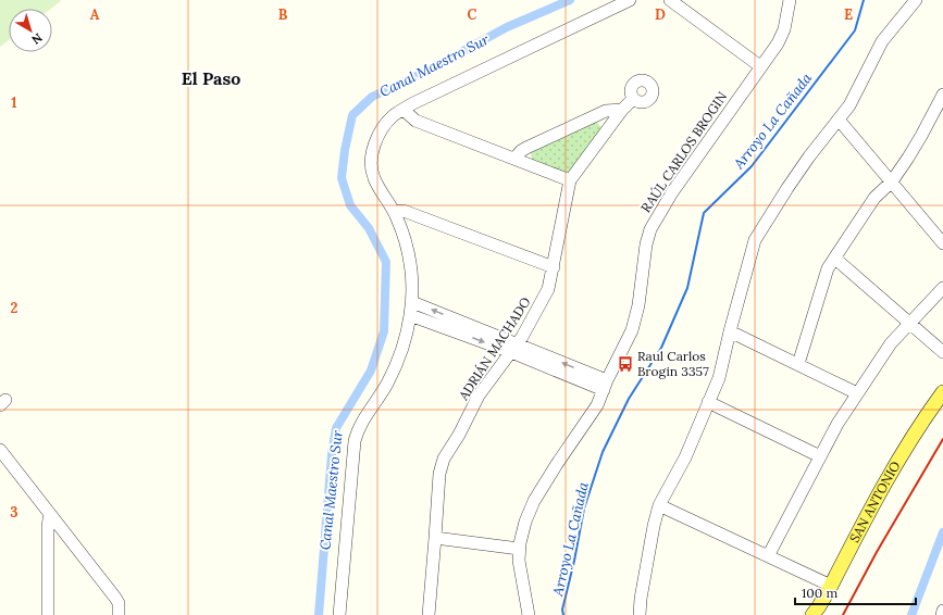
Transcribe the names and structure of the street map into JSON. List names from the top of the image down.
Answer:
{
  "streets": {
    "main road": ["SAN ANTONIO"],
    "street": ["RAÚL CARLOS BROGIN", "ADRIÁN MACHADO"]
  },
  "districts": ["El Paso"],
  "water": ["Canal Maestro Sur", "Arroyo La Cañada"],
  "places": {
    "bus stop": ["Raul Carlos Brogin 3357"]
  },
  "scale_bar": "100 m",
  "north": "bottom right",
  "grid": {
    "columns": [
      "A",
      "B",
      "C",
      "D",
      "E"
    ],
    "rows": ["1", "2", "3"]
  }
}
